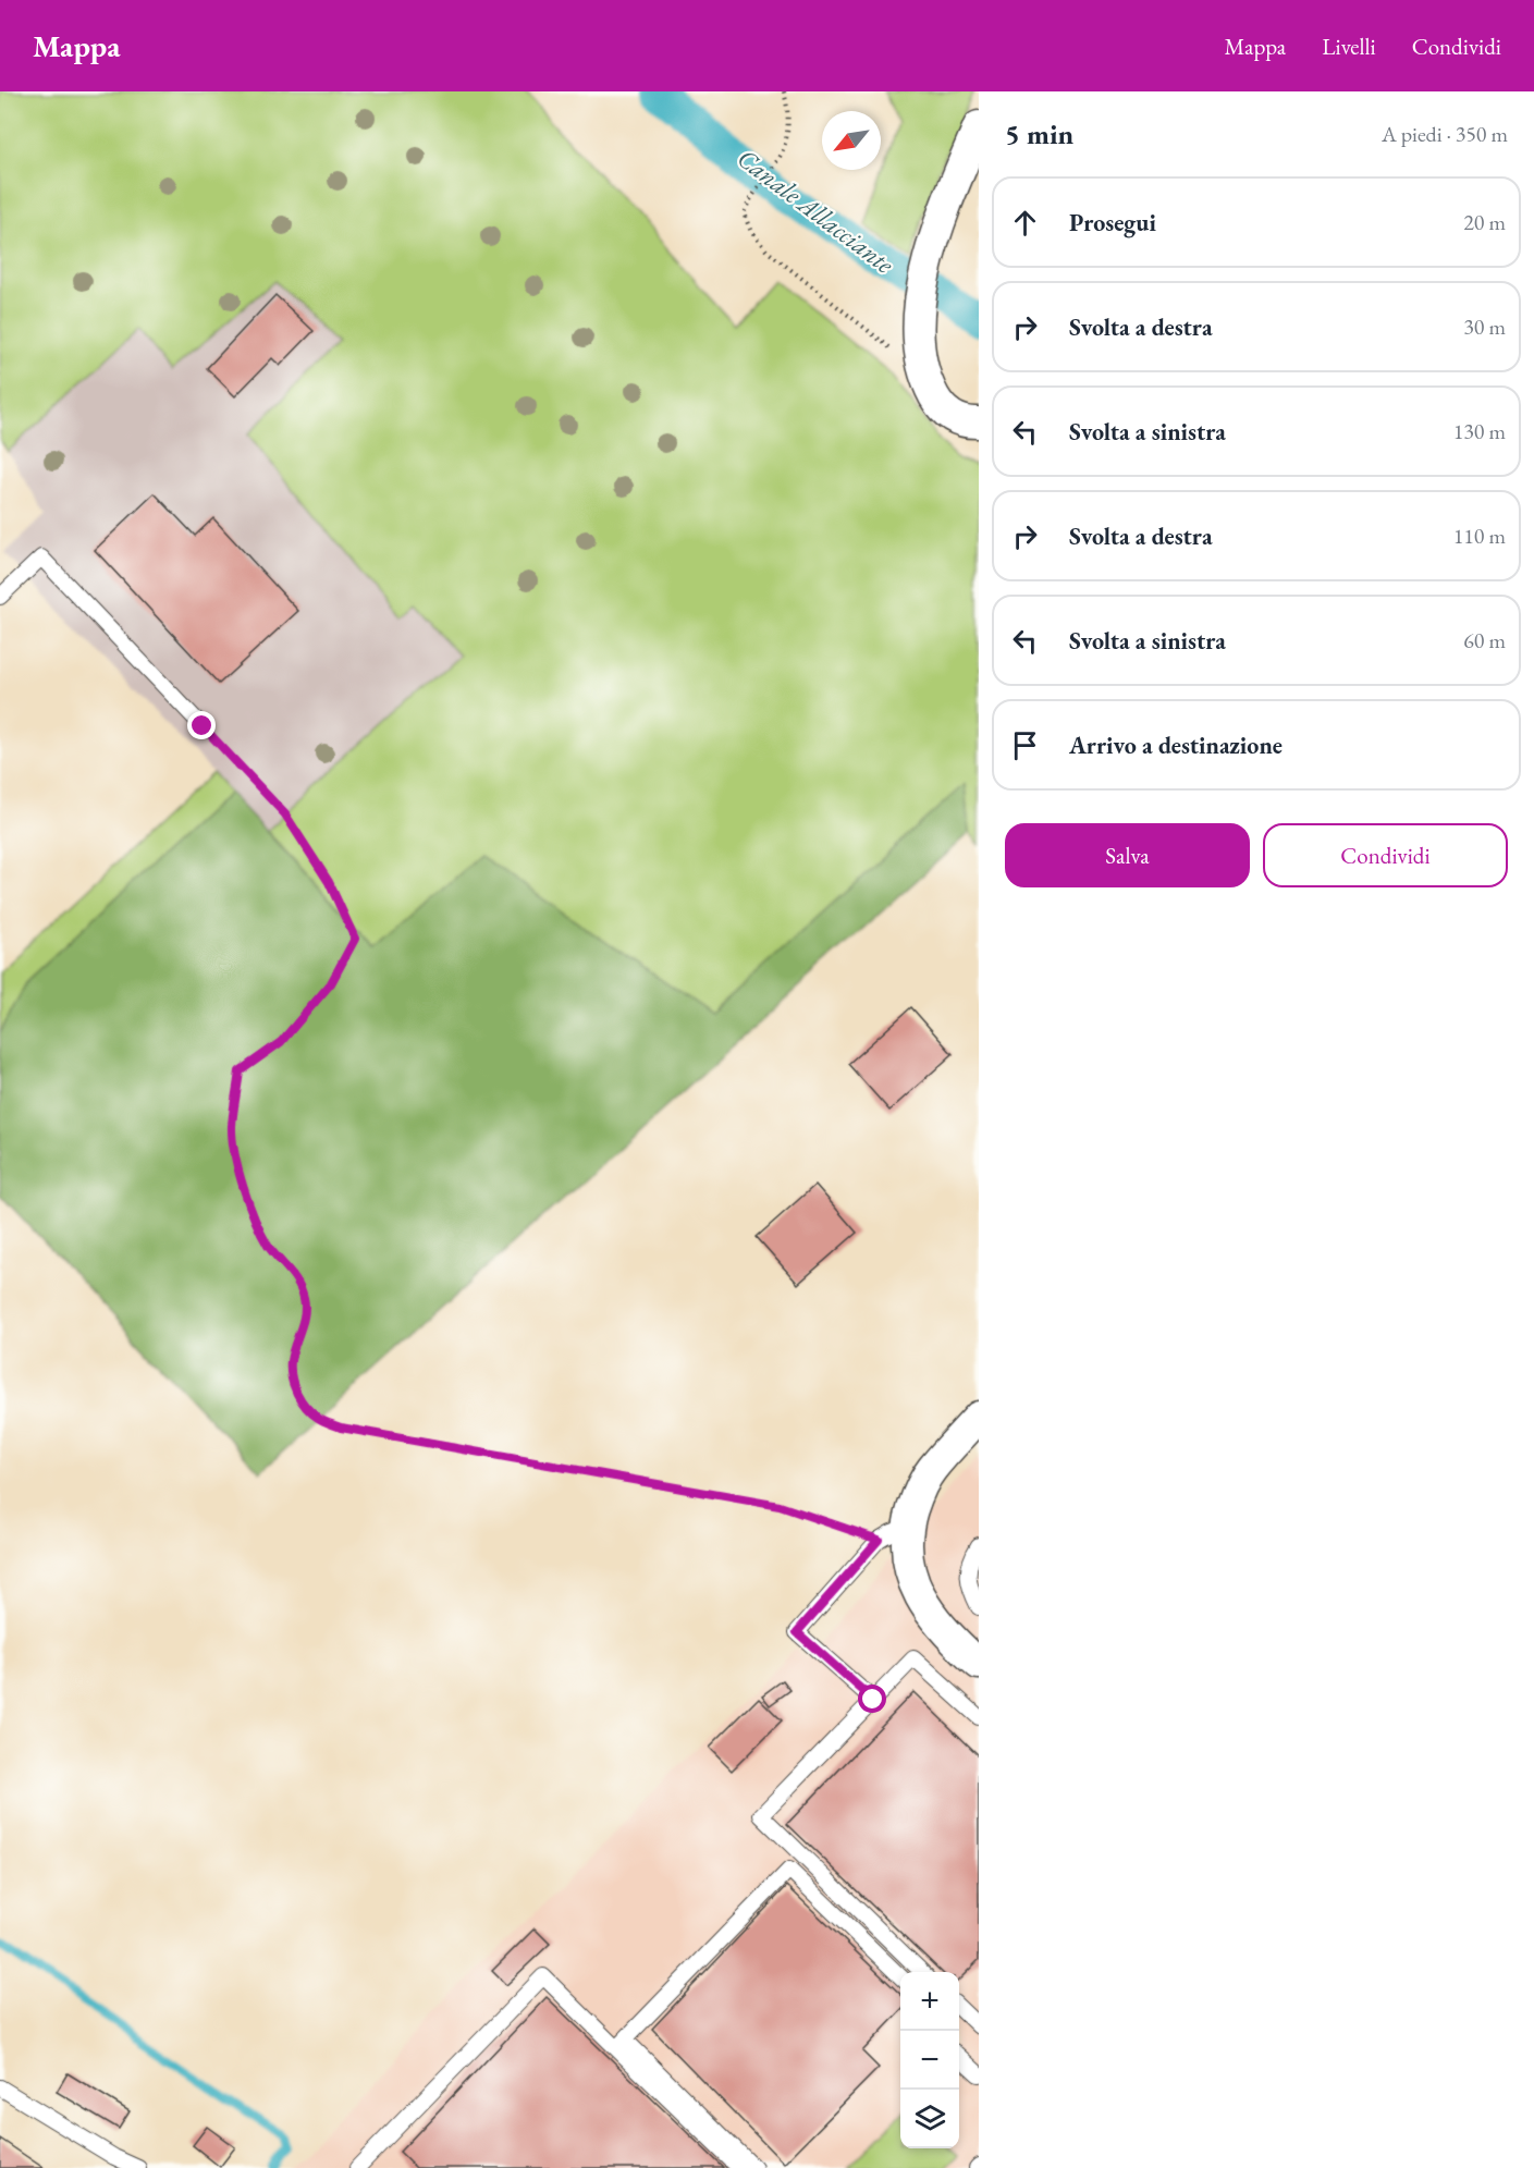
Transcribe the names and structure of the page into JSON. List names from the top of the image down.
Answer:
{
  "water": ["Canale Allacciante"],
  "north": "bottom left",
  "page": {
    "header": "Mappa",
    "nav": ["Mappa", "Livelli", "Condividi"],
    "heading": ["5 min", "A piedi · 350 m"],
    "list": [
      ["Prosegui", "20 m"],
      ["Svolta a destra", "30 m"],
      ["Svolta a sinistra", "130 m"],
      ["Svolta a destra", "110 m"],
      ["Svolta a sinistra", "60 m"],
      "Arrivo a destinazione"
    ],
    "buttons": ["Salva", "Condividi"],
    "map_buttons": ["+", "−"]
  }
}
